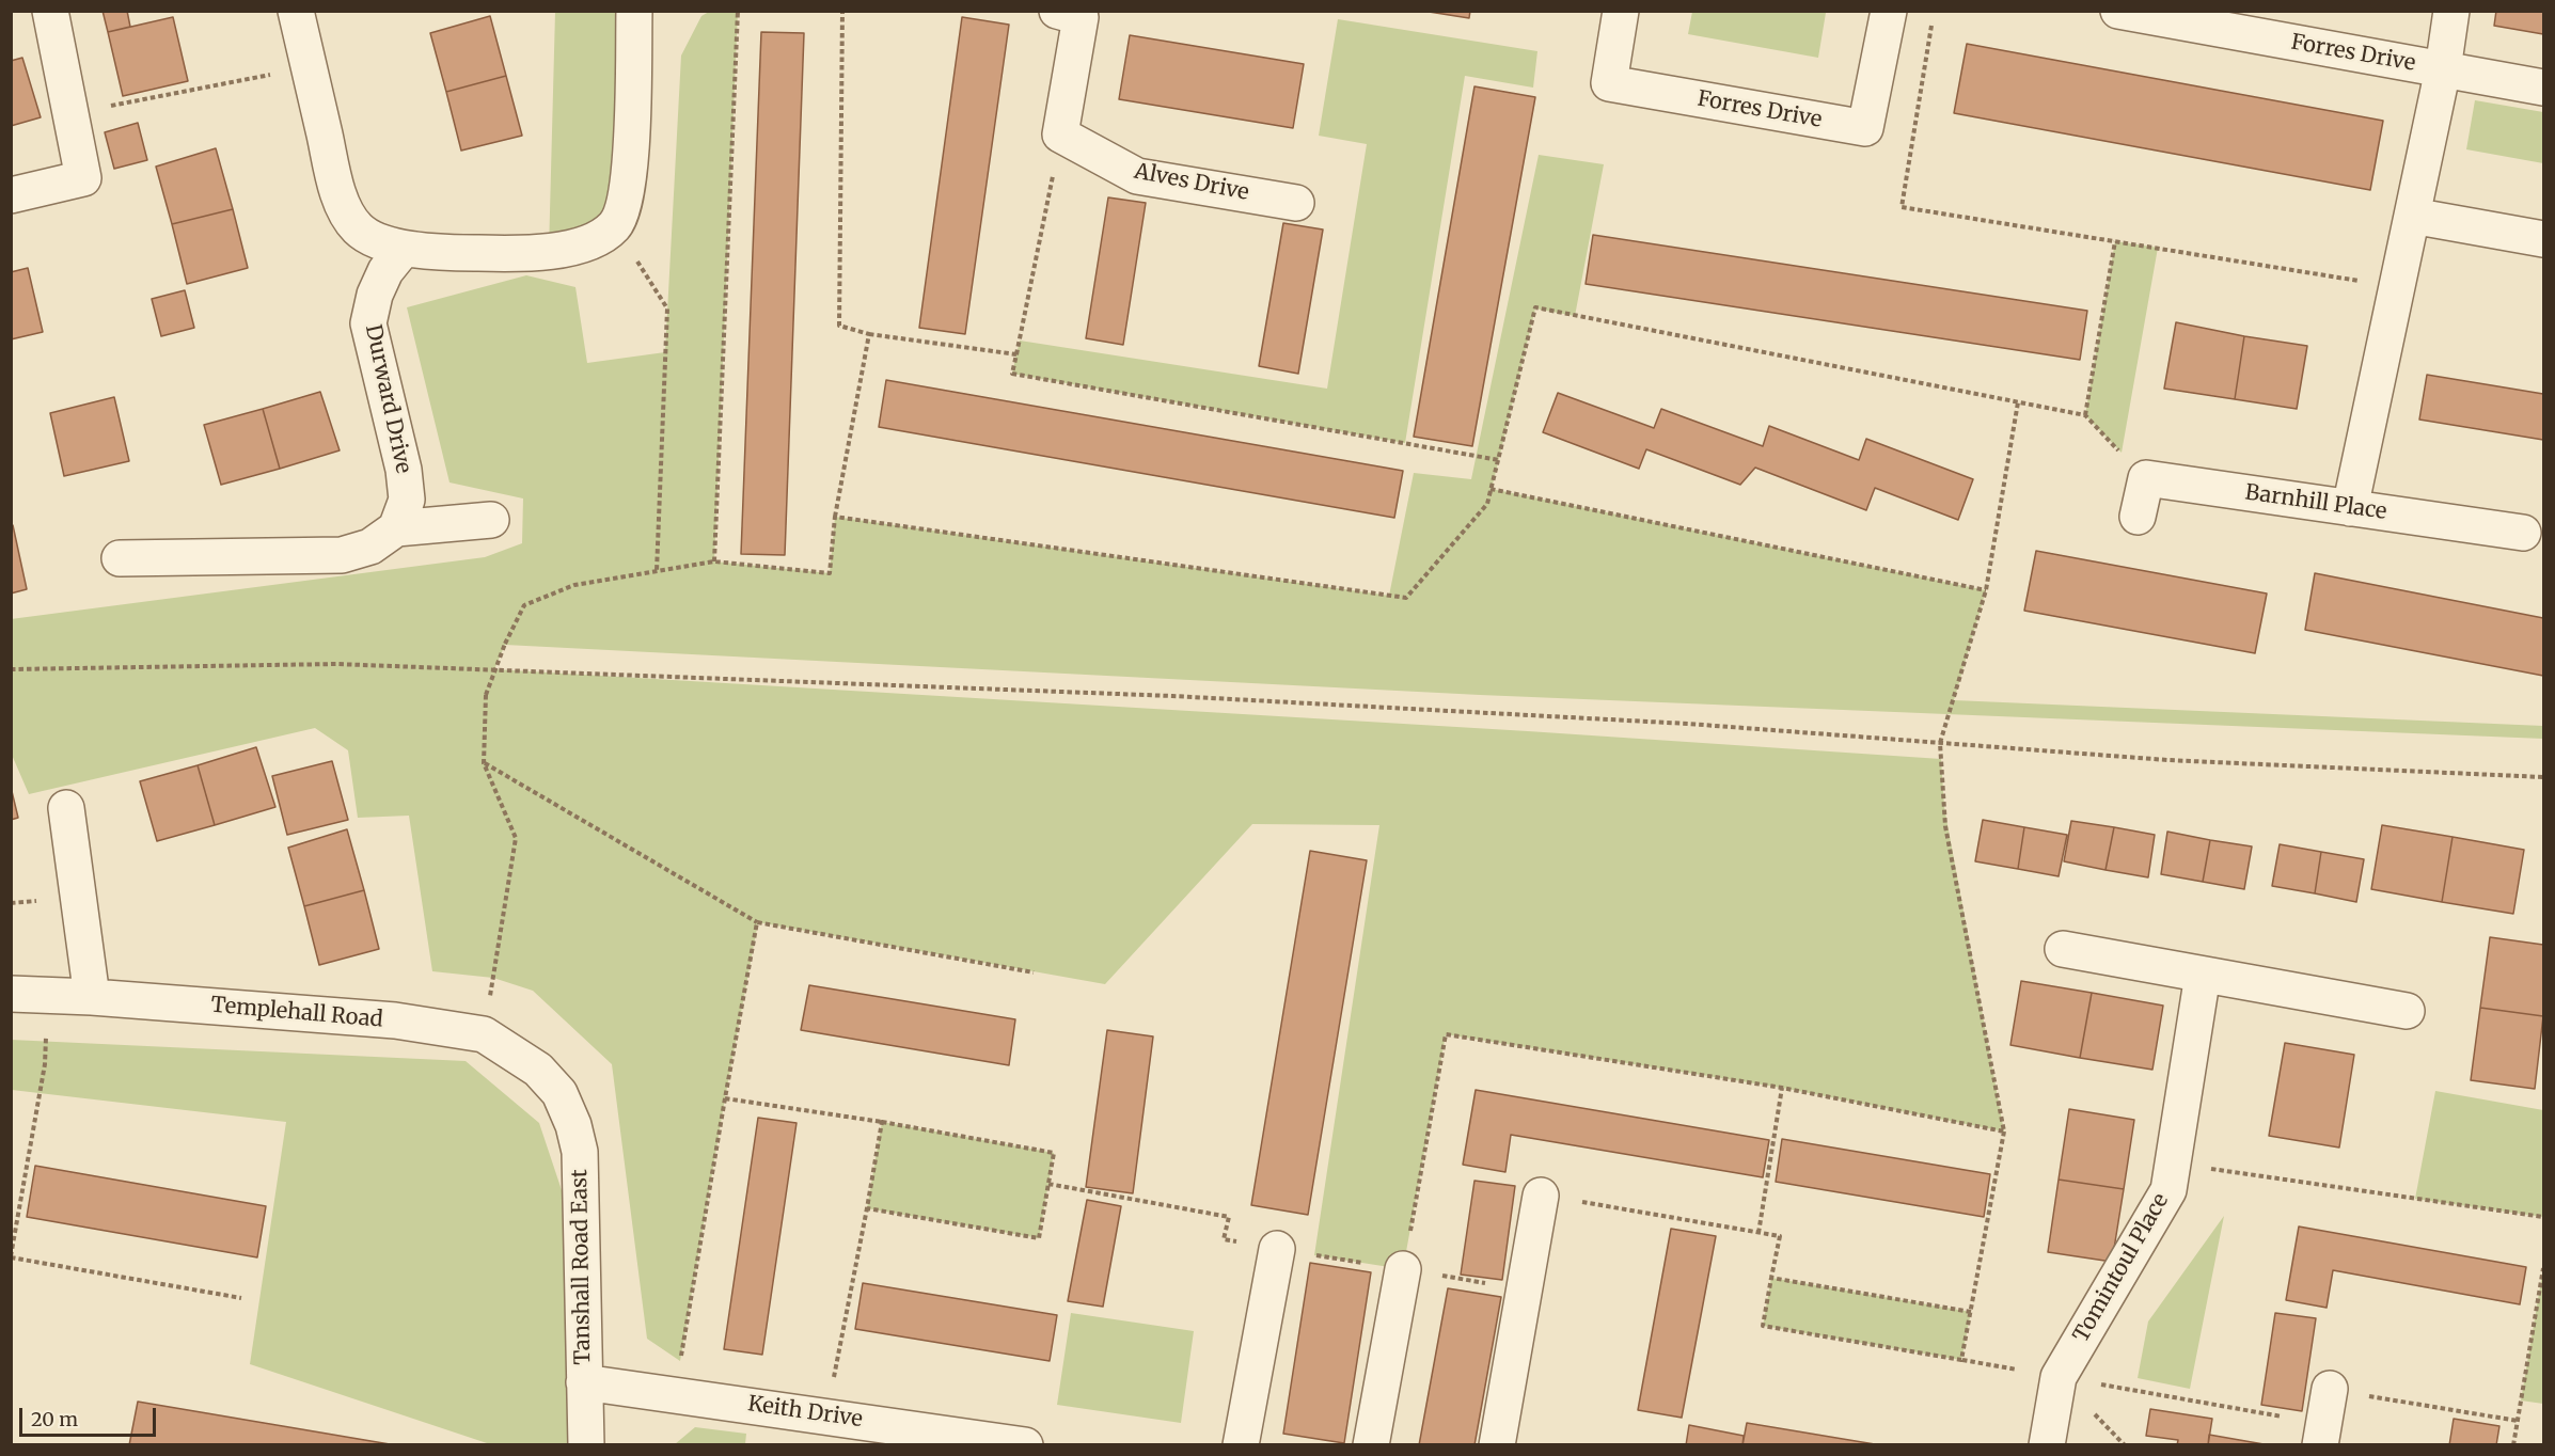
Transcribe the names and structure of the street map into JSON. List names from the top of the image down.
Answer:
{
  "streets": {
    "street": [
      "Forres Drive",
      "Alves Drive",
      "Durward Drive",
      "Barnhill Place",
      "Templehall Road",
      "Tanshall Road East",
      "Tomintoul Place",
      "Keith Drive"
    ]
  },
  "crossings": [
    ["Templehall Road", "Tanshall Road East"],
    ["Tanshall Road East", "Keith Drive"]
  ],
  "scale_bar": "20 m"
}
